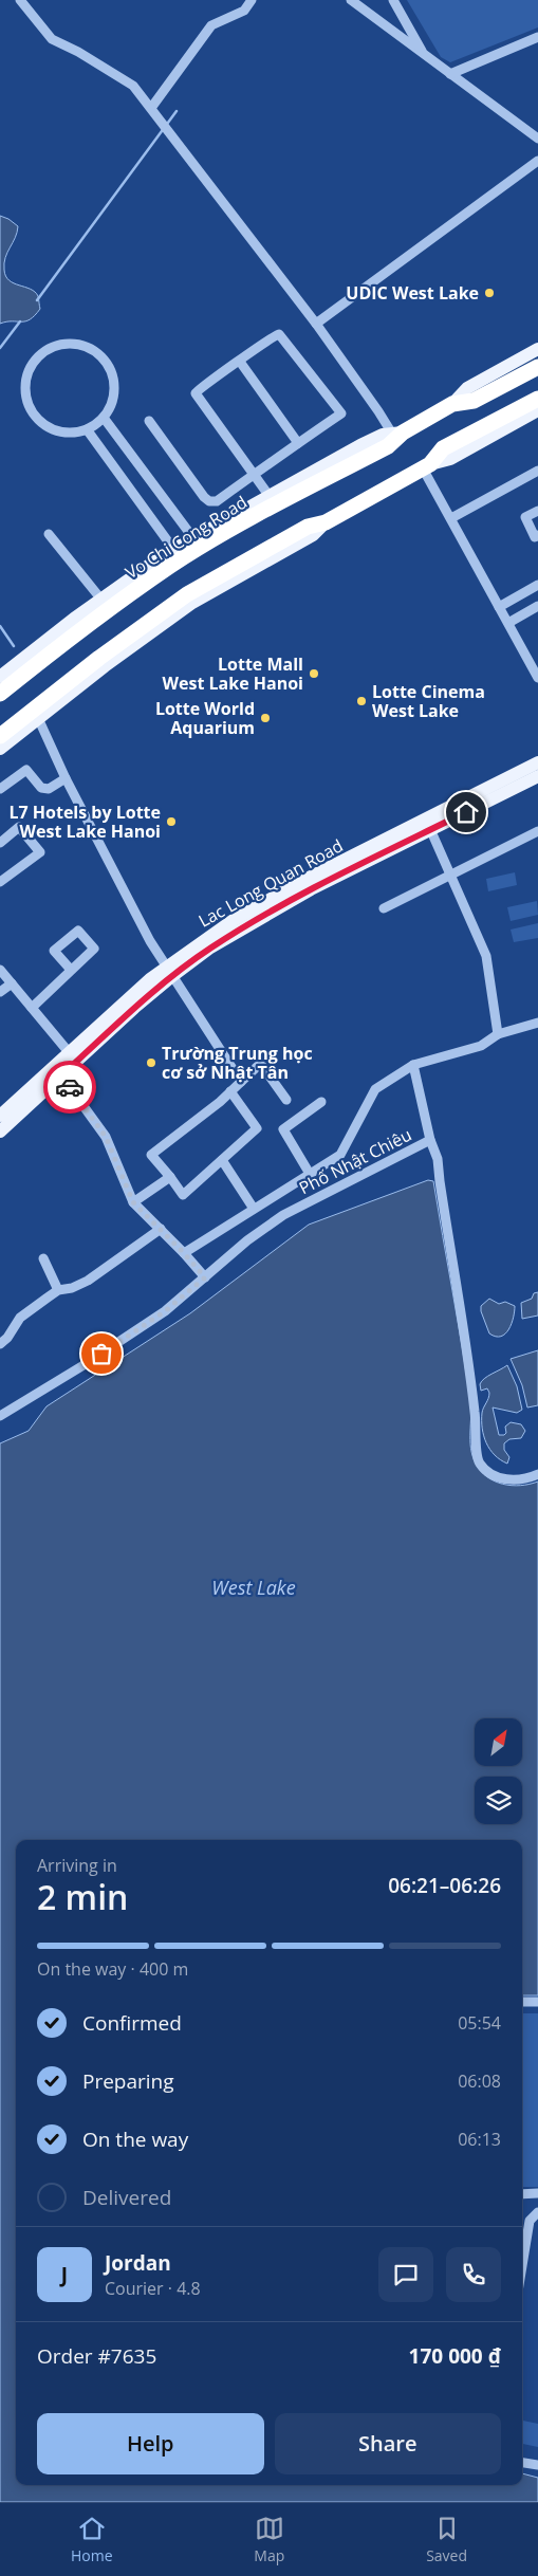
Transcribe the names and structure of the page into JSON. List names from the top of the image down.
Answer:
{
  "streets": {
    "highway": ["Vo Chi Cong Road"],
    "main road": ["Lac Long Quan Road"],
    "street": ["Phố Nhật Chiêu"]
  },
  "water": ["West Lake"],
  "places": [
    "UDIC West Lake",
    "Lotte Mall West Lake Hanoi",
    "Lotte Cinema West Lake",
    "Lotte World Aquarium",
    "L7 Hotels by Lotte West Lake Hanoi",
    "Trường Trung học cơ sở Nhật Tân"
  ],
  "north": "top right",
  "page": {
    "heading": ["2 min", "Arriving in", "06:21–06:26"],
    "panel": [
      "Jordan",
      "Courier · 4.8",
      "Order #7635",
      "170 000 ₫"
    ],
    "bar": "On the way · 400 m",
    "list": [
      ["Confirmed", "05:54"],
      ["Preparing", "06:08"],
      ["On the way", "06:13"],
      "Delivered"
    ],
    "round": "J",
    "buttons": ["Help", "Share"],
    "tabs": ["Home", "Map", "Saved"]
  }
}
